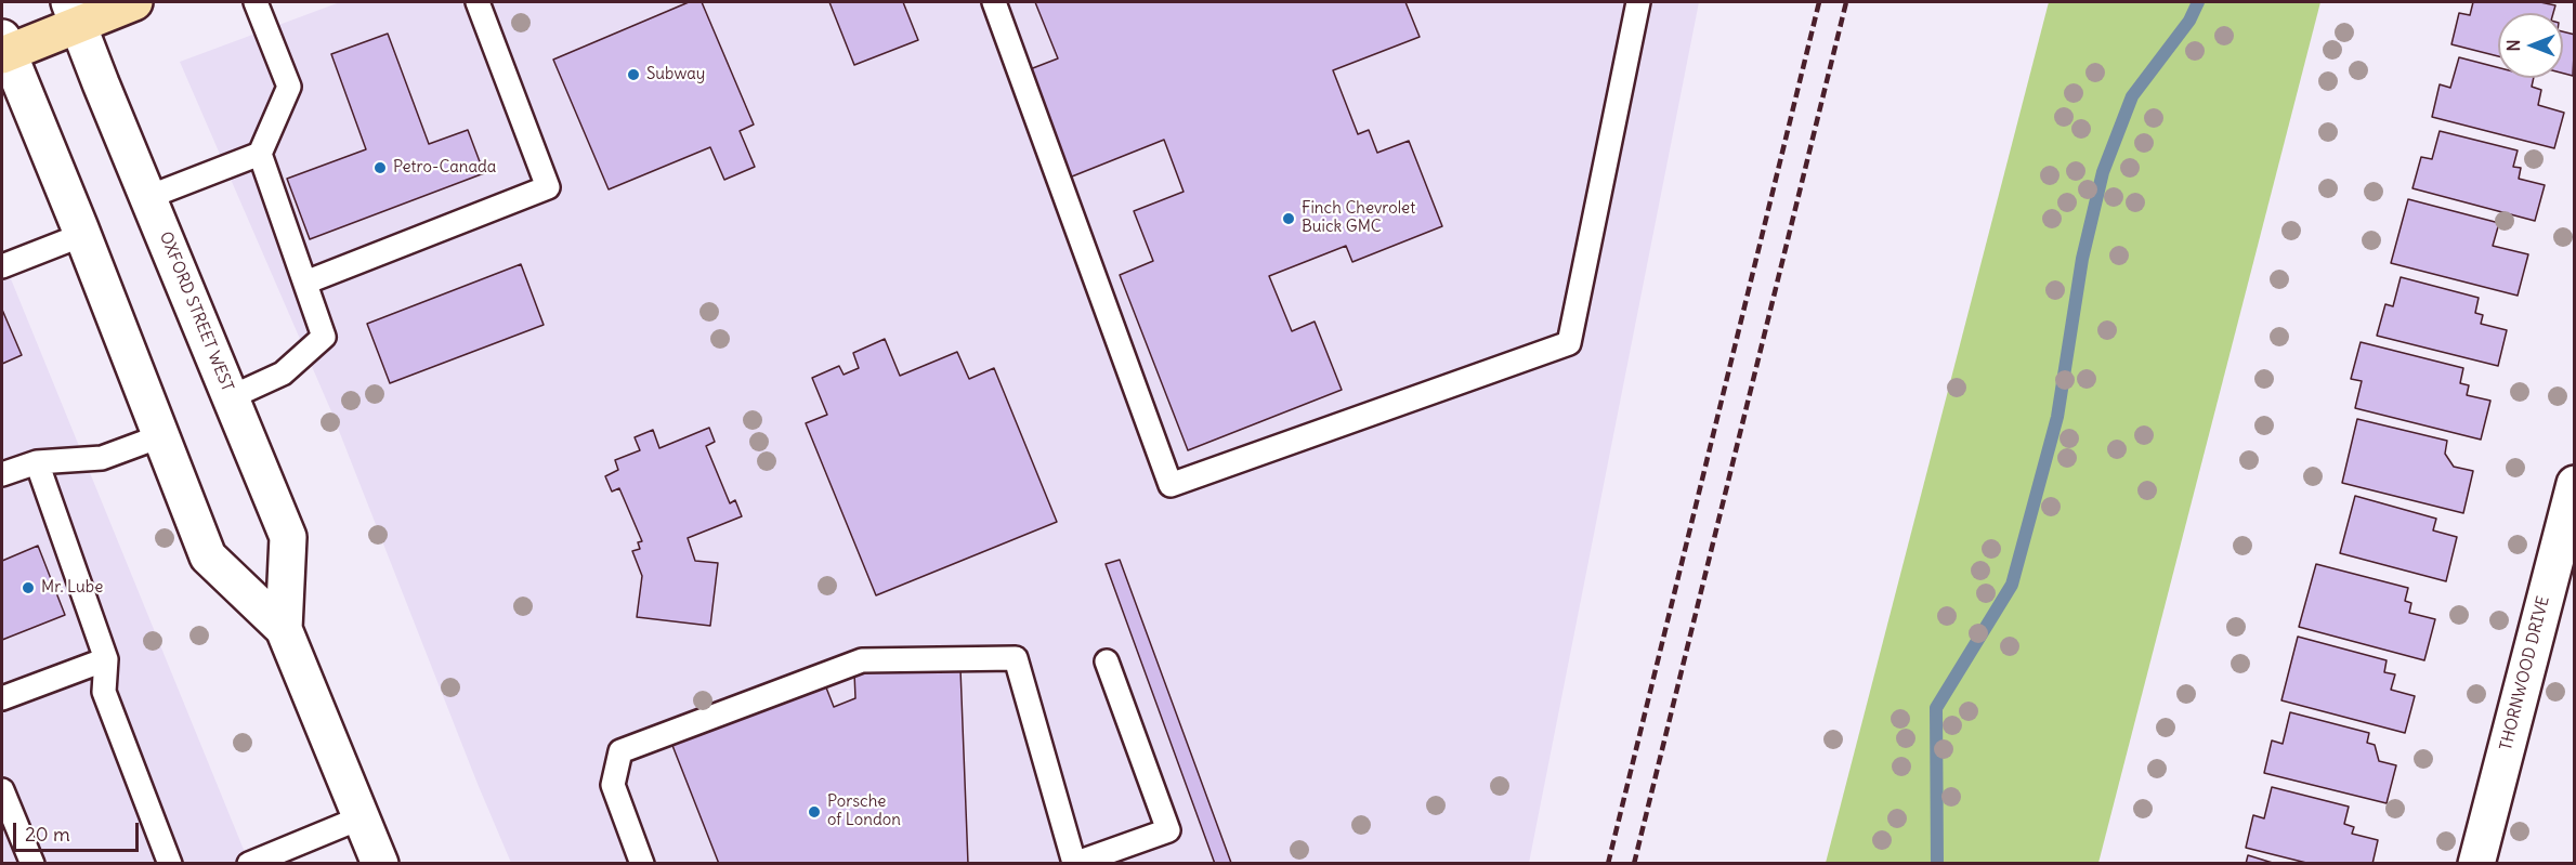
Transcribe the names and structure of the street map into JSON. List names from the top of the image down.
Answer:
{
  "streets": {
    "main road": ["OXFORD STREET WEST", "THORNWOOD DRIVE"]
  },
  "places": [
    "Subway",
    "Petro-Canada",
    "Finch Chevrolet Buick GMC",
    "Mr. Lube",
    "Porsche of London"
  ],
  "scale_bar": "20 m",
  "north": "left"
}
